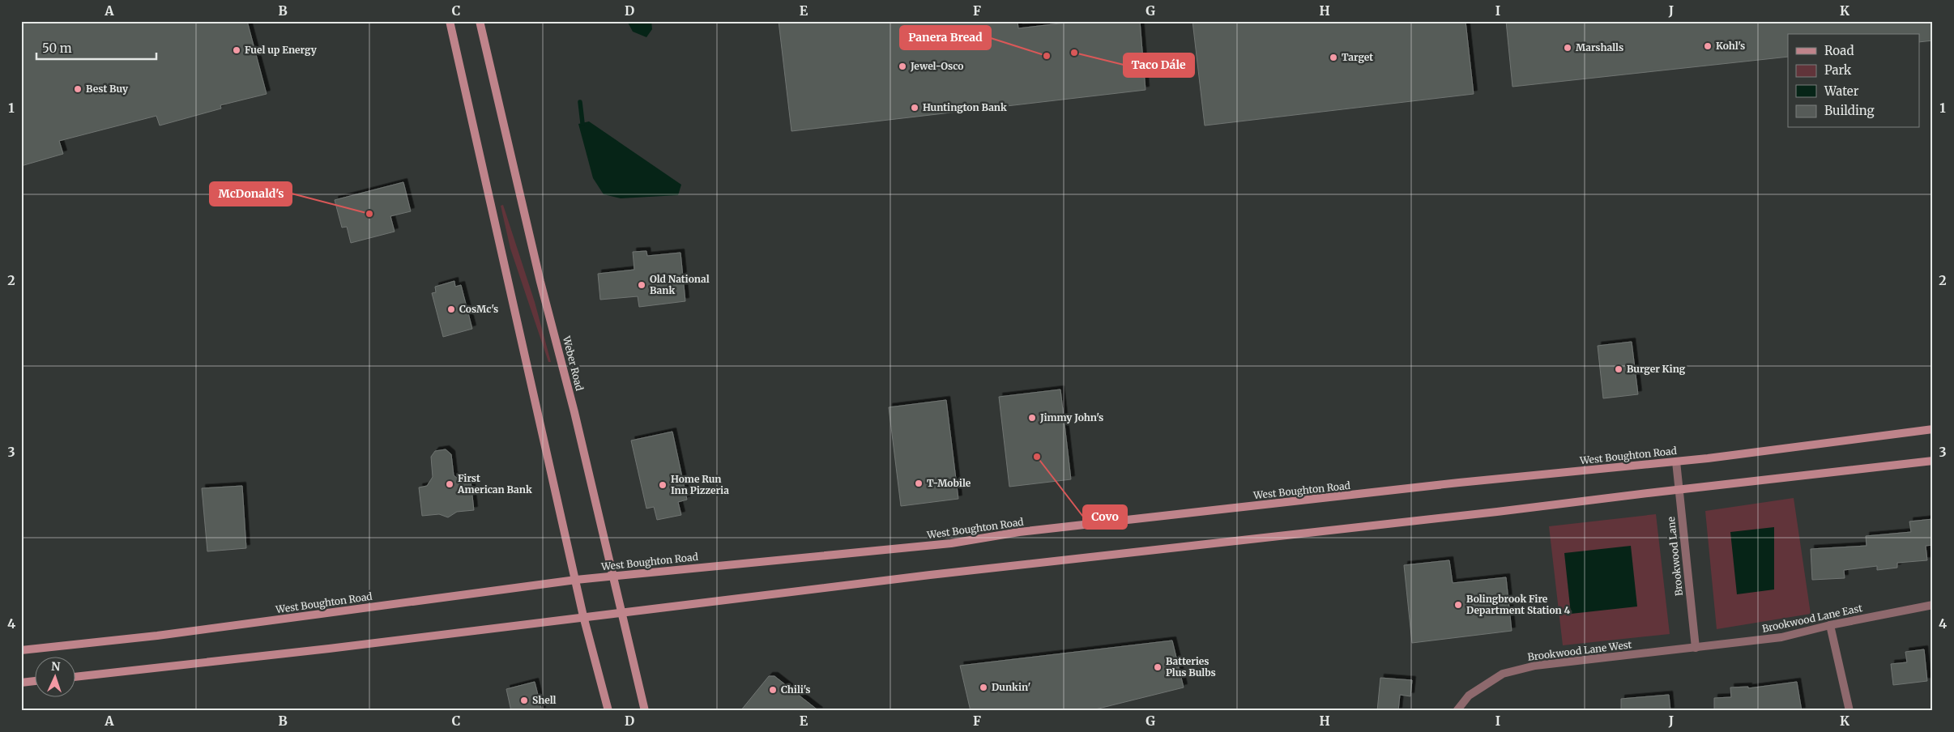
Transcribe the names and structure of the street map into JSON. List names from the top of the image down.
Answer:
{
  "streets": {
    "main road": ["Weber Road", "West Boughton Road"],
    "street": ["Brookwood Lane", "Brookwood Lane East", "Brookwood Lane West"]
  },
  "crossings": [
    ["Weber Road", "West Boughton Road"],
    ["West Boughton Road", "Brookwood Lane"],
    ["Brookwood Lane", "Brookwood Lane East"],
    ["Brookwood Lane", "Brookwood Lane West"],
    ["Brookwood Lane East", "Brookwood Lane West"]
  ],
  "places": [
    "Kohl's",
    "Marshalls",
    "Fuel up Energy",
    "Taco Dále",
    "Panera Bread",
    "Target",
    "Jewel-Osco",
    "Best Buy",
    "Huntington Bank",
    "McDonald's",
    "Old National Bank",
    "CosMc's",
    "Burger King",
    "Jimmy John's",
    "Covo",
    "T-Mobile",
    "First American Bank",
    "Home Run Inn Pizzeria",
    "Bolingbrook Fire Department Station 4",
    "Batteries Plus Bulbs",
    "Dunkin'",
    "Chili's",
    "Shell"
  ],
  "legend": [
    "Road",
    "Park",
    "Water",
    "Building"
  ],
  "scale_bar": "50 m",
  "north": "top",
  "grid": {
    "columns": [
      "A",
      "B",
      "C",
      "D",
      "E",
      "F",
      "G",
      "H",
      "I",
      "J",
      "K"
    ],
    "rows": [
      "1",
      "2",
      "3",
      "4"
    ]
  }
}
